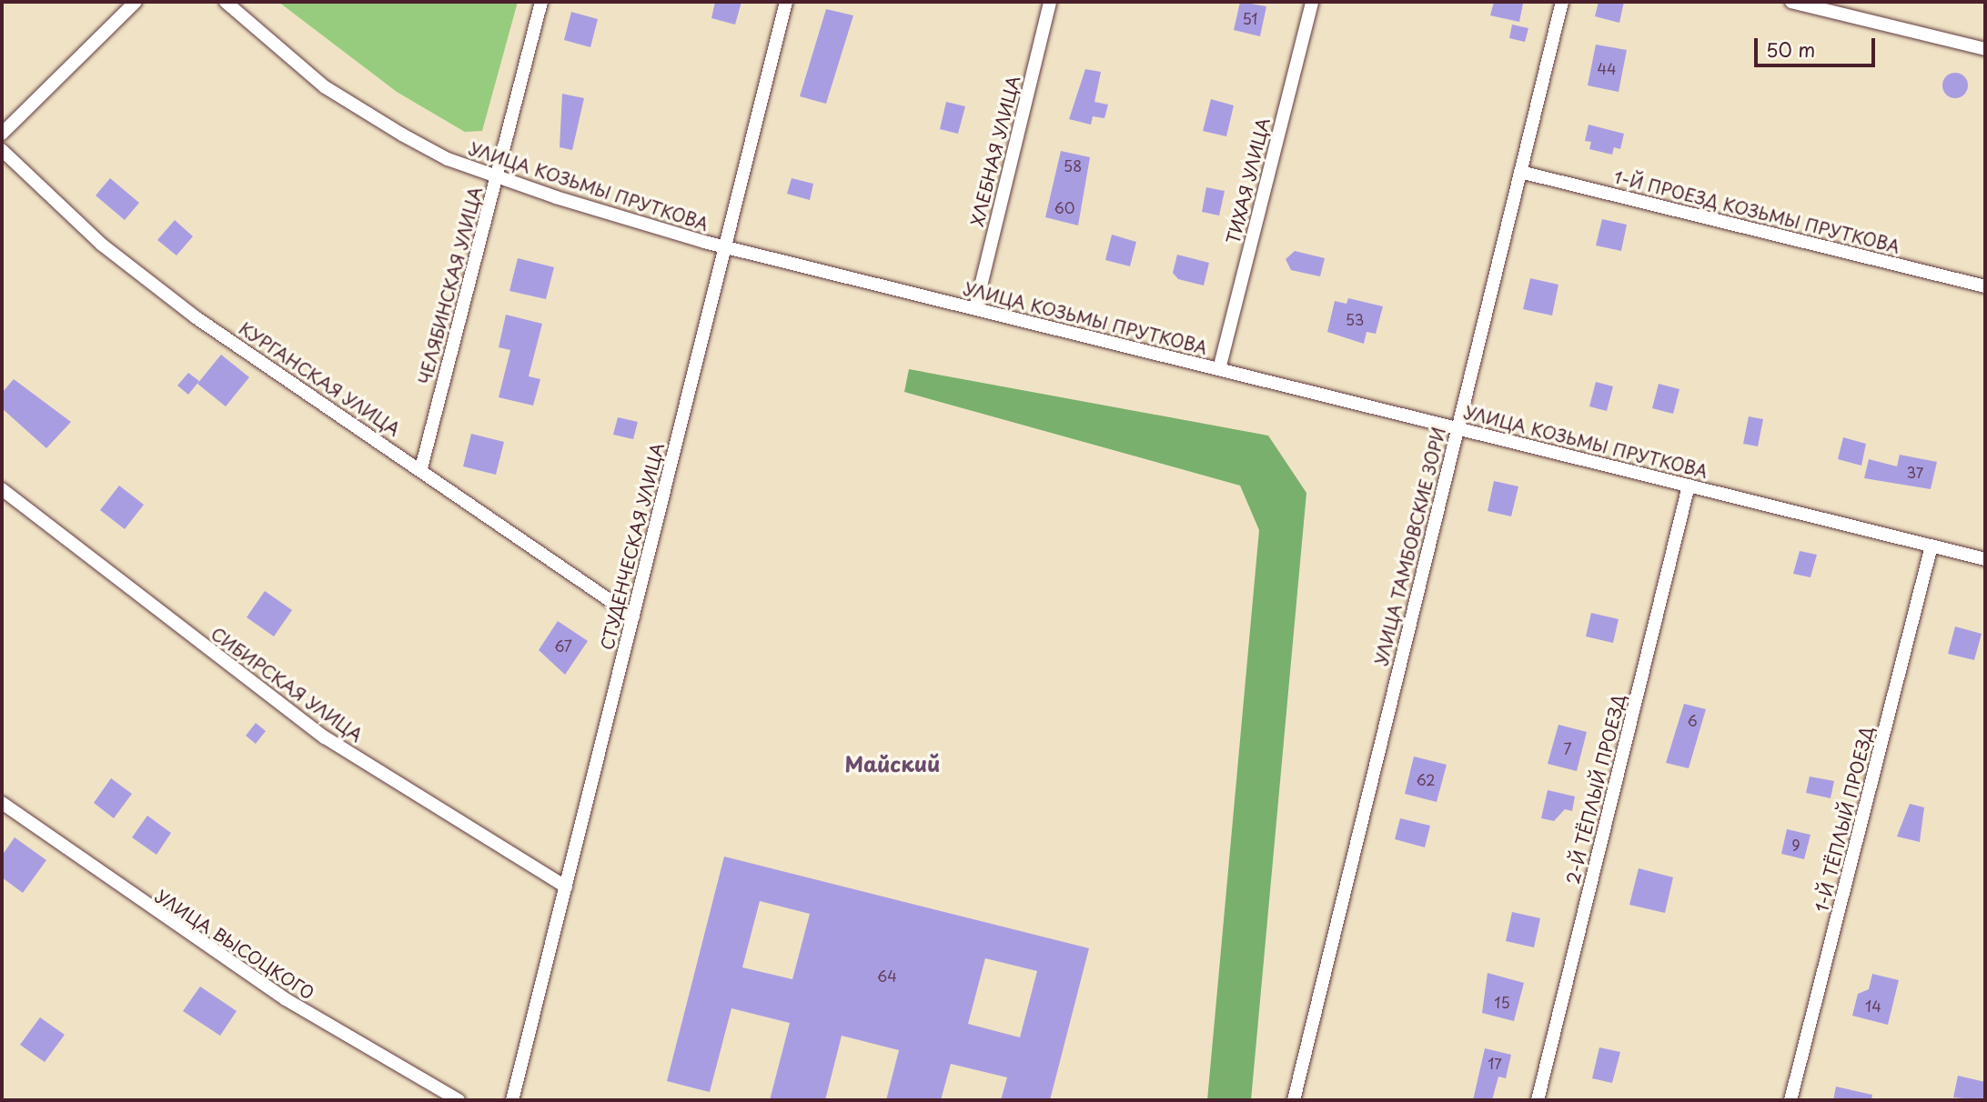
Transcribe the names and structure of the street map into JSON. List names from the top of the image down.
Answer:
{
  "streets": {
    "street": [
      "ХЛЕБНАЯ УЛИЦА",
      "ТИХАЯ УЛИЦА",
      "УЛИЦА КОЗЬМЫ ПРУТКОВА",
      "1-Й ПРОЕЗД КОЗЬМЫ ПРУТКОВА",
      "ЧЕЛЯБИНСКАЯ УЛИЦА",
      "КУРГАНСКАЯ УЛИЦА",
      "СТУДЕНЧЕСКАЯ УЛИЦА",
      "УЛИЦА ТАМБОВСКИЕ ЗОРИ",
      "СИБИРСКАЯ УЛИЦА",
      "2-Й ТЁПЛЫЙ ПРОЕЗД",
      "1-Й ТЁПЛЫЙ ПРОЕЗД",
      "УЛИЦА ВЫСОЦКОГО"
    ]
  },
  "crossings": [
    ["ХЛЕБНАЯ УЛИЦА", "УЛИЦА КОЗЬМЫ ПРУТКОВА"],
    ["ТИХАЯ УЛИЦА", "УЛИЦА КОЗЬМЫ ПРУТКОВА"],
    ["УЛИЦА КОЗЬМЫ ПРУТКОВА", "ЧЕЛЯБИНСКАЯ УЛИЦА"],
    ["УЛИЦА КОЗЬМЫ ПРУТКОВА", "СТУДЕНЧЕСКАЯ УЛИЦА"],
    ["УЛИЦА КОЗЬМЫ ПРУТКОВА", "УЛИЦА ТАМБОВСКИЕ ЗОРИ"],
    ["УЛИЦА КОЗЬМЫ ПРУТКОВА", "2-Й ТЁПЛЫЙ ПРОЕЗД"],
    ["УЛИЦА КОЗЬМЫ ПРУТКОВА", "1-Й ТЁПЛЫЙ ПРОЕЗД"],
    ["1-Й ПРОЕЗД КОЗЬМЫ ПРУТКОВА", "УЛИЦА ТАМБОВСКИЕ ЗОРИ"],
    ["ЧЕЛЯБИНСКАЯ УЛИЦА", "КУРГАНСКАЯ УЛИЦА"],
    ["КУРГАНСКАЯ УЛИЦА", "СТУДЕНЧЕСКАЯ УЛИЦА"],
    ["СТУДЕНЧЕСКАЯ УЛИЦА", "СИБИРСКАЯ УЛИЦА"]
  ],
  "districts": ["Майский"],
  "house_numbers": [
    "51",
    "44",
    "58",
    "60",
    "53",
    "37",
    "67",
    "6",
    "7",
    "62",
    "9",
    "64",
    "15",
    "14",
    "17"
  ],
  "scale_bar": "50 m"
}
